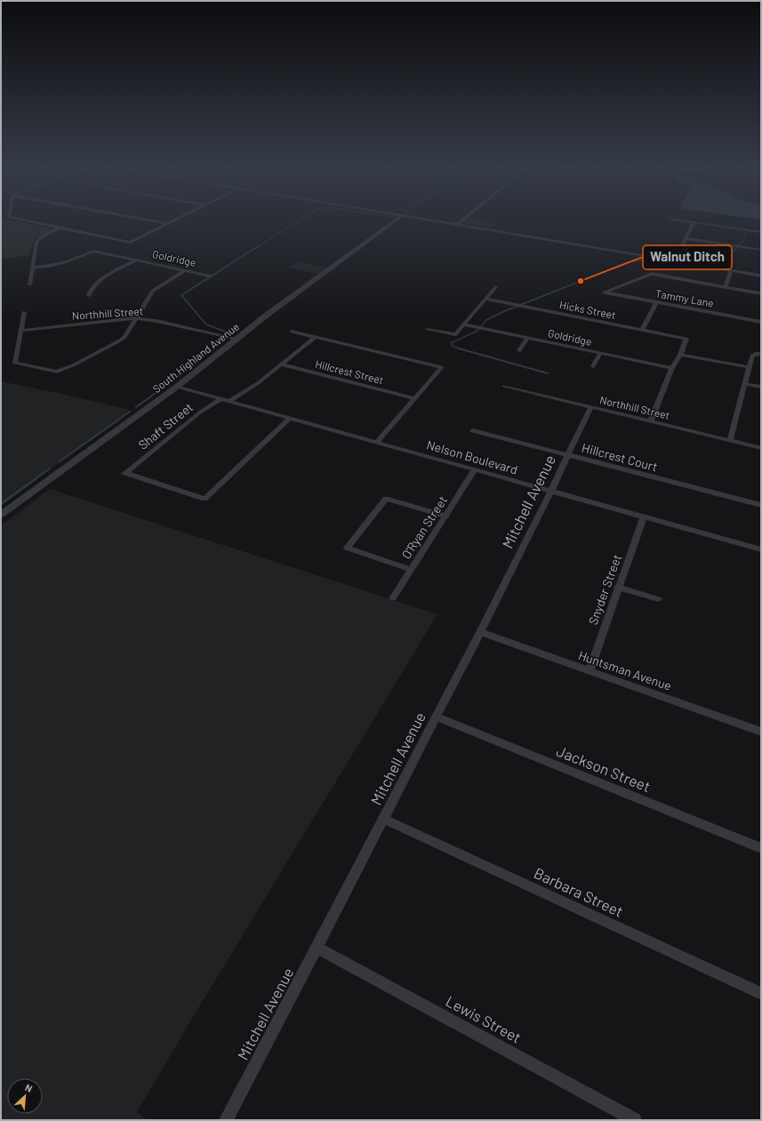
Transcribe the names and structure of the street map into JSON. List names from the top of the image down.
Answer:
{
  "streets": {
    "street": [
      "Goldridge",
      "Tammy Lane",
      "Hicks Street",
      "Northhill Street",
      "South Highland Avenue",
      "Hillcrest Street",
      "Shaft Street",
      "Nelson Boulevard",
      "Hillcrest Court",
      "Mitchell Avenue",
      "O'Ryan Street",
      "Snyder Street",
      "Huntsman Avenue",
      "Jackson Street",
      "Barbara Street",
      "Lewis Street"
    ]
  },
  "crossings": [
    ["Northhill Street", "South Highland Avenue"],
    ["Northhill Street", "Mitchell Avenue"],
    ["South Highland Avenue", "Nelson Boulevard"],
    ["Shaft Street", "Nelson Boulevard"],
    ["Nelson Boulevard", "Mitchell Avenue"],
    ["Nelson Boulevard", "O'Ryan Street"],
    ["Nelson Boulevard", "Snyder Street"],
    ["Hillcrest Court", "Mitchell Avenue"],
    ["Mitchell Avenue", "Huntsman Avenue"],
    ["Mitchell Avenue", "Jackson Street"],
    ["Mitchell Avenue", "Barbara Street"],
    ["Mitchell Avenue", "Lewis Street"],
    ["Snyder Street", "Huntsman Avenue"]
  ],
  "places": ["Walnut Ditch"],
  "north": "top right"
}
